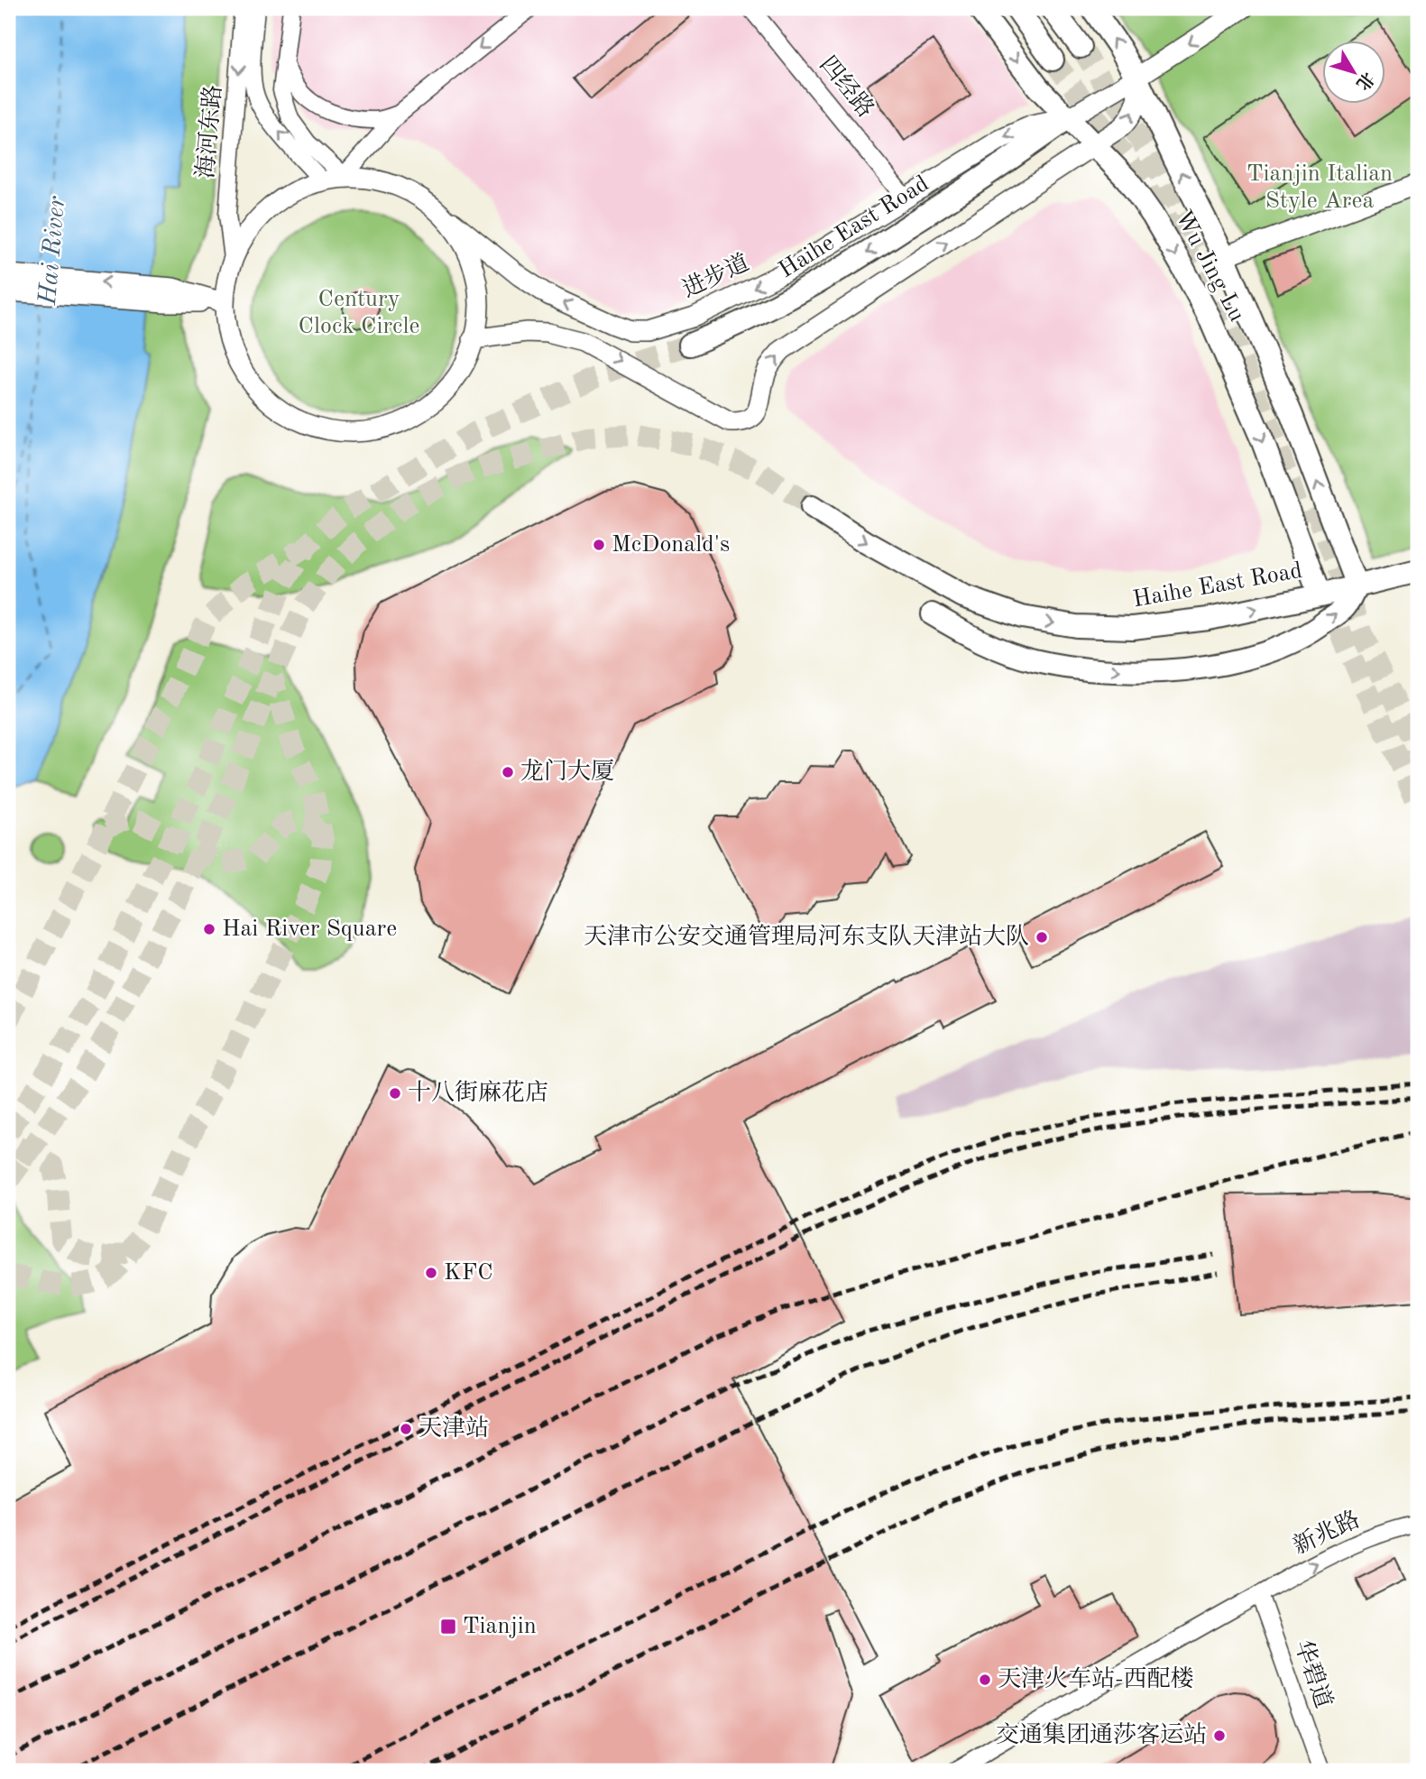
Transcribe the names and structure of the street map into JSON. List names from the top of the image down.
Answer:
{
  "streets": {
    "main road": ["Haihe East Road", "Wu Jing Lu"],
    "street": [
      "四经路",
      "海河东路",
      "进步道",
      "新兆路",
      "华碧道"
    ]
  },
  "crossings": [
    ["四经路", "进步道"],
    ["Haihe East Road", "Wu Jing Lu"],
    ["Haihe East Road", "进步道"],
    ["Wu Jing Lu", "进步道"],
    ["新兆路", "华碧道"]
  ],
  "one_way": ["进步道"],
  "water": ["Hai River"],
  "parks": ["Tianjin Italian Style Area", "Century Clock Circle"],
  "places": {
    "other": [
      "McDonald's",
      "龙门大厦",
      "Hai River Square",
      "天津市公安交通管理局河东支队天津站大队",
      "十八街麻花店",
      "KFC",
      "天津站",
      "天津火车站-西配楼",
      "交通集团通莎客运站"
    ],
    "transit": ["Tianjin"]
  },
  "north": "bottom right"
}
